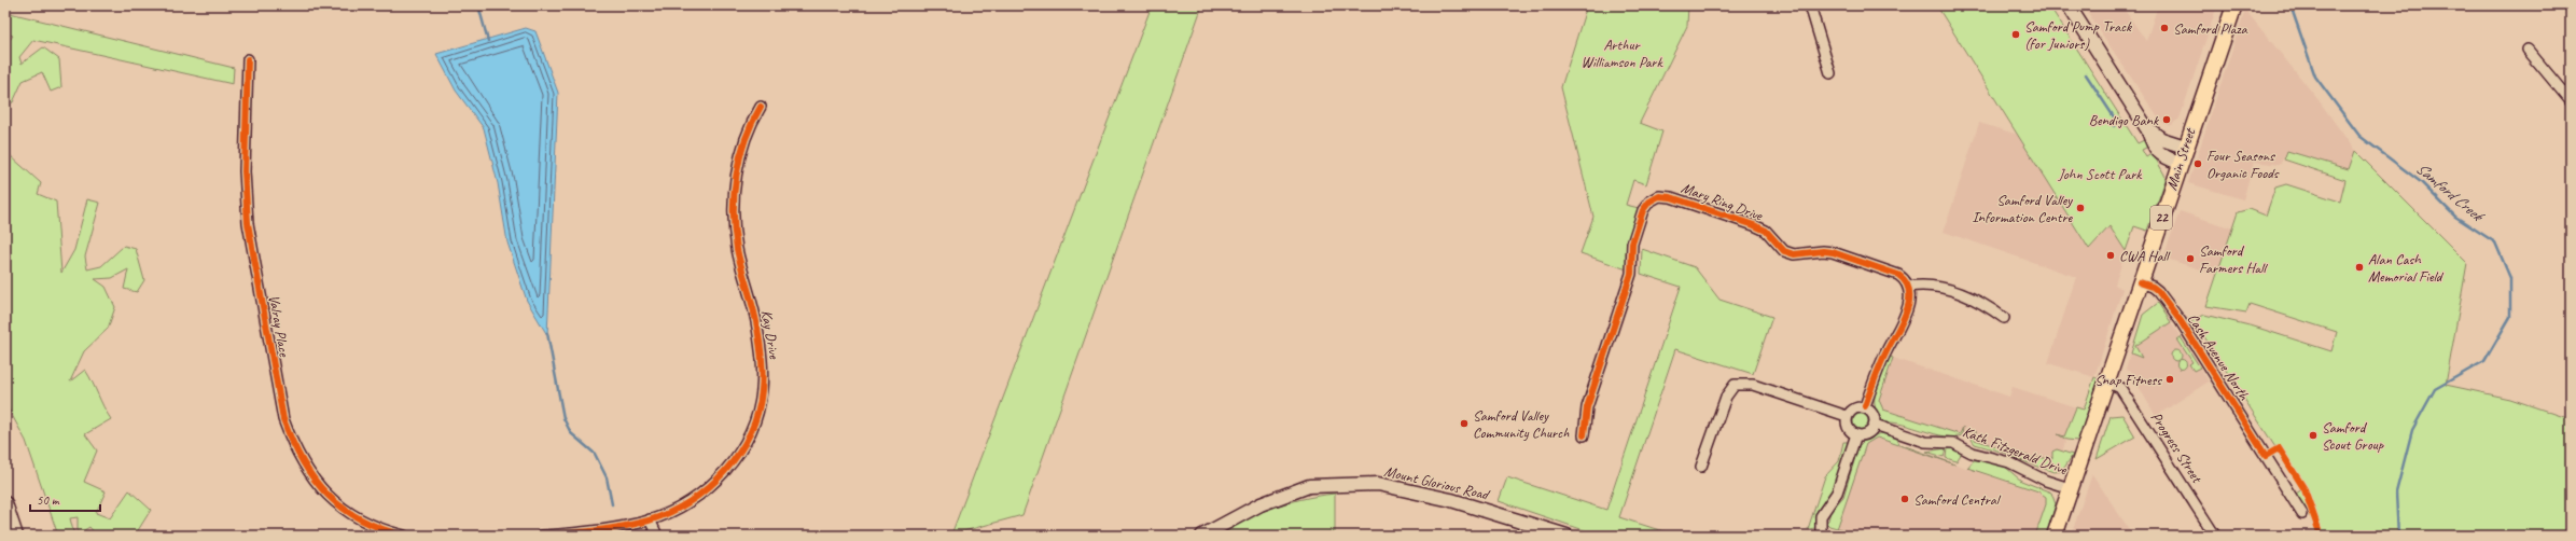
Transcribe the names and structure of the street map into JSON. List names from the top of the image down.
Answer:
{
  "streets": {
    "main road": ["Main Street", "22", "Mount Glorious Road"],
    "street": [
      "Mary Ring Drive",
      "Valray Place",
      "Kay Drive",
      "Cash Avenue North",
      "Progress Street",
      "Kath Fitzgerald Drive"
    ]
  },
  "crossings": [
    ["Main Street", "Cash Avenue North"],
    ["Main Street", "Progress Street"],
    ["Main Street", "Kath Fitzgerald Drive"]
  ],
  "water": ["Samford Creek"],
  "parks": ["Arthur Williamson Park", "John Scott Park"],
  "places": [
    "Samford Plaza",
    "Samford Pump Track (for Juniors)",
    "Bendigo Bank",
    "Four Seasons Organic Foods",
    "Samford Valley Information Centre",
    "CWA Hall",
    "Samford Farmers Hall",
    "Alan Cash Memorial Field",
    "Snap Fitness",
    "Samford Valley Community Church",
    "Samford Scout Group",
    "Samford Central"
  ],
  "scale_bar": "50 m"
}
